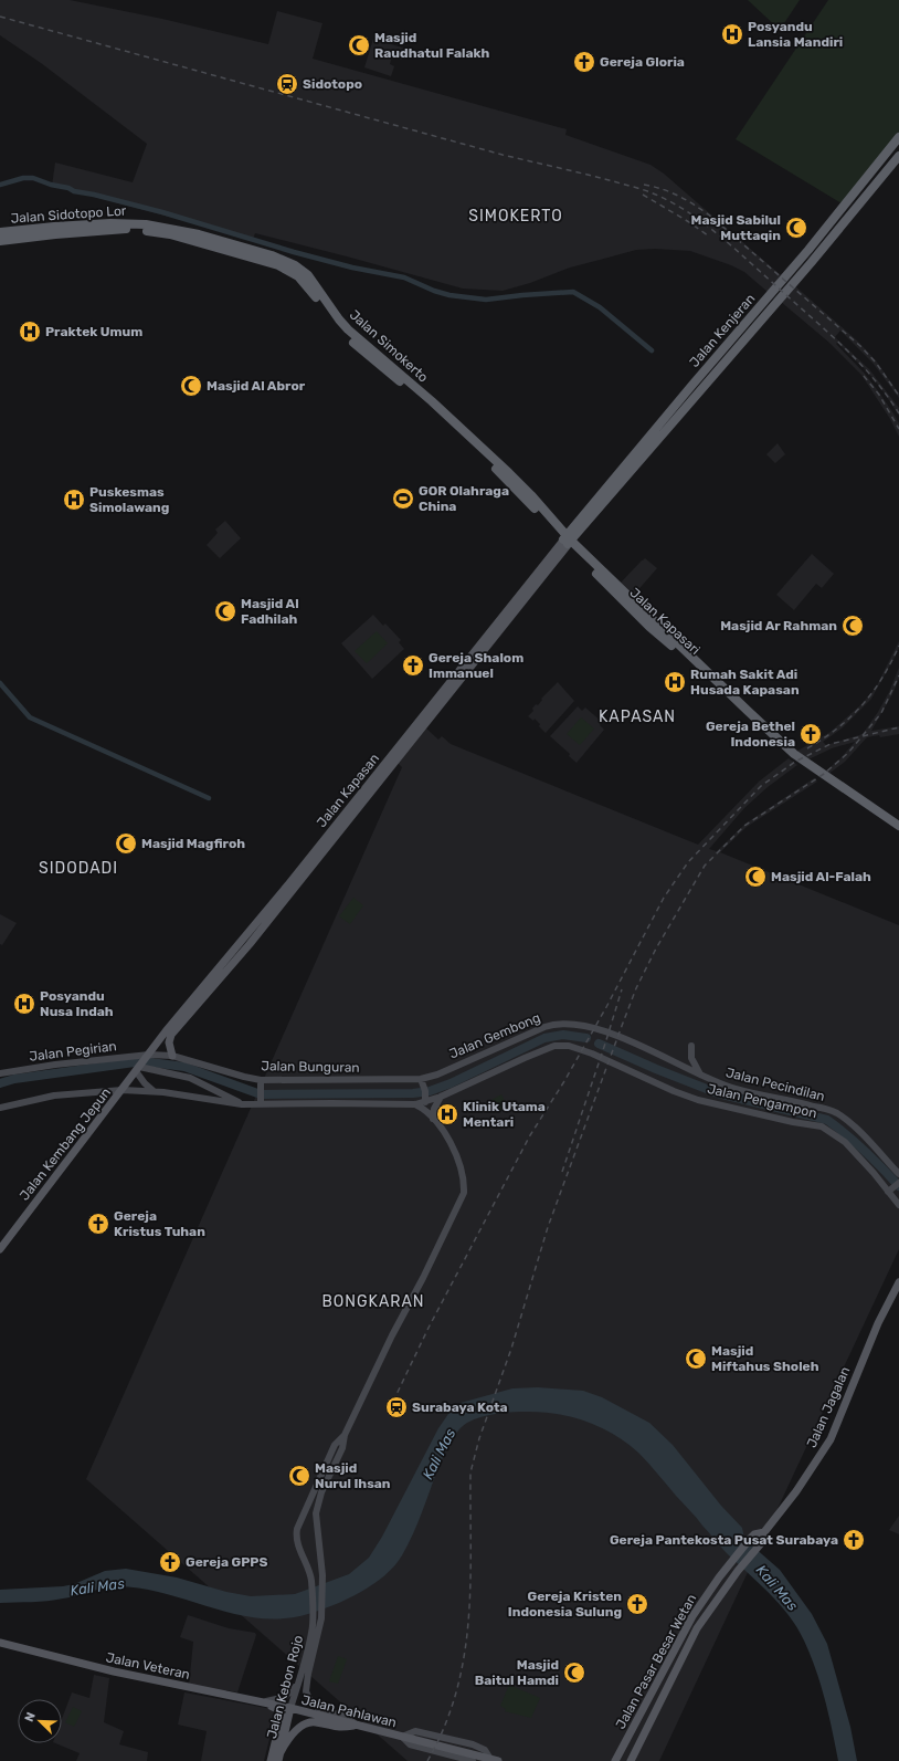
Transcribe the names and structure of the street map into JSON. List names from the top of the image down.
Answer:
{
  "streets": {
    "highway": [
      "Jalan Sidotopo Lor",
      "Jalan Kenjeran",
      "Jalan Simokerto",
      "Jalan Kapasari"
    ],
    "main road": [
      "Jalan Kapasan",
      "Jalan Gembong",
      "Jalan Pegirian",
      "Jalan Bunguran",
      "Jalan Pecindilan",
      "Jalan Pengampon",
      "Jalan Kembang Jepun",
      "Jalan Jagalan",
      "Jalan Pasar Besar Wetan",
      "Jalan Veteran",
      "Jalan Kebon Rojo",
      "Jalan Pahlawan"
    ]
  },
  "crossings": [
    ["Jalan Sidotopo Lor", "Jalan Simokerto"],
    ["Jalan Kenjeran", "Jalan Simokerto"],
    ["Jalan Kenjeran", "Jalan Kapasari"],
    ["Jalan Kenjeran", "Jalan Kapasan"],
    ["Jalan Simokerto", "Jalan Kapasari"],
    ["Jalan Simokerto", "Jalan Kapasan"],
    ["Jalan Kapasari", "Jalan Kapasan"],
    ["Jalan Kapasan", "Jalan Pegirian"],
    ["Jalan Kapasan", "Jalan Bunguran"],
    ["Jalan Kapasan", "Jalan Kembang Jepun"],
    ["Jalan Gembong", "Jalan Bunguran"],
    ["Jalan Gembong", "Jalan Pecindilan"],
    ["Jalan Pegirian", "Jalan Bunguran"],
    ["Jalan Pegirian", "Jalan Kembang Jepun"],
    ["Jalan Bunguran", "Jalan Kembang Jepun"],
    ["Jalan Jagalan", "Jalan Pasar Besar Wetan"],
    ["Jalan Veteran", "Jalan Kebon Rojo"],
    ["Jalan Veteran", "Jalan Pahlawan"],
    ["Jalan Kebon Rojo", "Jalan Pahlawan"]
  ],
  "districts": [
    "SIMOKERTO",
    "KAPASAN",
    "SIDODADI",
    "BONGKARAN"
  ],
  "water": ["Kali Mas"],
  "places": {
    "hospital": [
      "Posyandu Lansia Mandiri",
      "Praktek Umum",
      "Puskesmas Simolawang",
      "Rumah Sakit Adi Husada Kapasan",
      "Posyandu Nusa Indah",
      "Klinik Utama Mentari"
    ],
    "mosque": [
      "Masjid Raudhatul Falakh",
      "Masjid Sabilul Muttaqin",
      "Masjid Al Abror",
      "Masjid Al Fadhilah",
      "Masjid Ar Rahman",
      "Masjid Magfiroh",
      "Masjid Al-Falah",
      "Masjid Miftahus Sholeh",
      "Masjid Nurul Ihsan",
      "Masjid Baitul Hamdi"
    ],
    "church": [
      "Gereja Gloria",
      "Gereja Shalom Immanuel",
      "Gereja Bethel Indonesia",
      "Gereja Kristus Tuhan",
      "Gereja Pantekosta Pusat Surabaya",
      "Gereja GPPS",
      "Gereja Kristen Indonesia Sulung"
    ],
    "station": ["Sidotopo", "Surabaya Kota"],
    "sports": ["GOR Olahraga China"]
  },
  "north": "top left"
}
